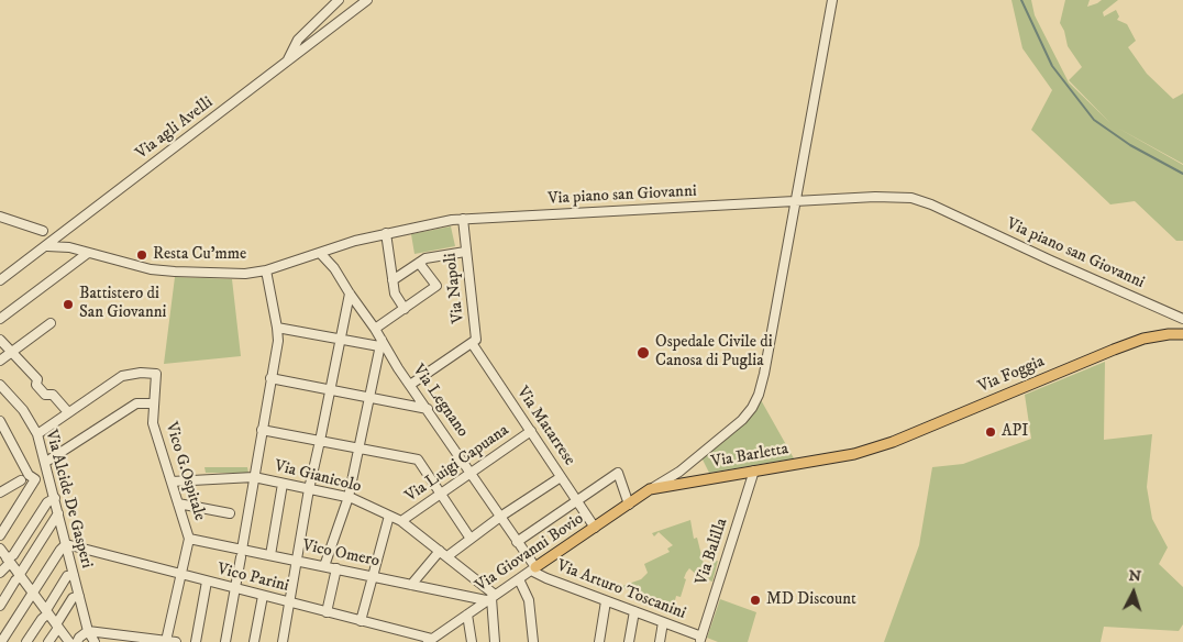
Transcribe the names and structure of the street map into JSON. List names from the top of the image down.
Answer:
{
  "streets": {
    "main road": ["Via Foggia", "Via Barletta", "Via Giovanni Bovio"],
    "street": [
      "Via agli Avelli",
      "Via piano san Giovanni",
      "Via Napoli",
      "Via Legnano",
      "Via Matarrese",
      "Via Luigi Capuana",
      "Vico G.Ospitale",
      "Via Gianicolo",
      "Via Alcide De Gasperi",
      "Via Balilla",
      "Vico Omero",
      "Vico Parini",
      "Via Arturo Toscanini"
    ]
  },
  "crossings": [
    ["Via agli Avelli", "Via piano san Giovanni"],
    ["Via piano san Giovanni", "Via Napoli"],
    ["Via piano san Giovanni", "Via Legnano"],
    ["Via Napoli", "Via Legnano"],
    ["Via Napoli", "Via Matarrese"],
    ["Via Foggia", "Via Barletta"],
    ["Via Legnano", "Via Luigi Capuana"],
    ["Via Legnano", "Via Giovanni Bovio"],
    ["Via Legnano", "Via Arturo Toscanini"],
    ["Via Matarrese", "Via Luigi Capuana"],
    ["Via Matarrese", "Via Giovanni Bovio"],
    ["Via Barletta", "Via Balilla"],
    ["Via Barletta", "Via Giovanni Bovio"],
    ["Via Luigi Capuana", "Via Gianicolo"],
    ["Vico G.Ospitale", "Via Gianicolo"],
    ["Vico G.Ospitale", "Vico Omero"],
    ["Vico G.Ospitale", "Vico Parini"],
    ["Via Gianicolo", "Via Giovanni Bovio"],
    ["Via Gianicolo", "Vico Omero"],
    ["Via Alcide De Gasperi", "Vico Parini"],
    ["Via Balilla", "Via Arturo Toscanini"],
    ["Via Giovanni Bovio", "Vico Omero"],
    ["Via Giovanni Bovio", "Vico Parini"],
    ["Via Giovanni Bovio", "Via Arturo Toscanini"]
  ],
  "places": [
    "Resta Cu'mme",
    "Battistero di San Giovanni",
    "Ospedale Civile di Canosa di Puglia",
    "API",
    "MD Discount"
  ],
  "north": "top"
}
